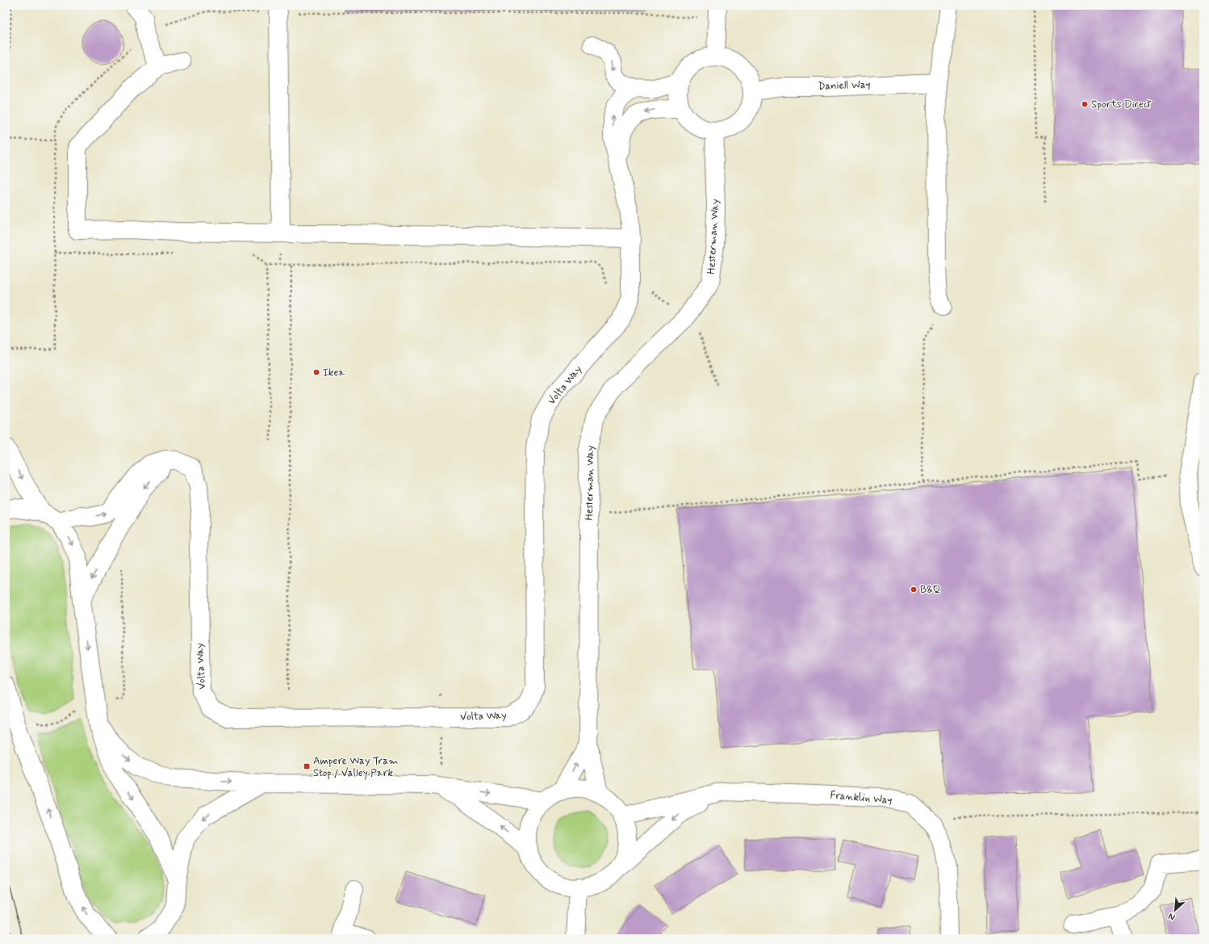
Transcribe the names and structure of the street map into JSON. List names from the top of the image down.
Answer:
{
  "streets": {
    "street": [
      "Daniell Way",
      "Hesterman Way",
      "Volta Way",
      "Franklin Way"
    ]
  },
  "crossings": [
    ["Daniell Way", "Hesterman Way"],
    ["Daniell Way", "Volta Way"],
    ["Hesterman Way", "Volta Way"],
    ["Hesterman Way", "Franklin Way"]
  ],
  "places": {
    "other": ["Sports Direct", "Ikea", "B&Q"],
    "transit": ["Ampere Way Tram Stop / Valley Park"]
  },
  "north": "bottom left"
}
